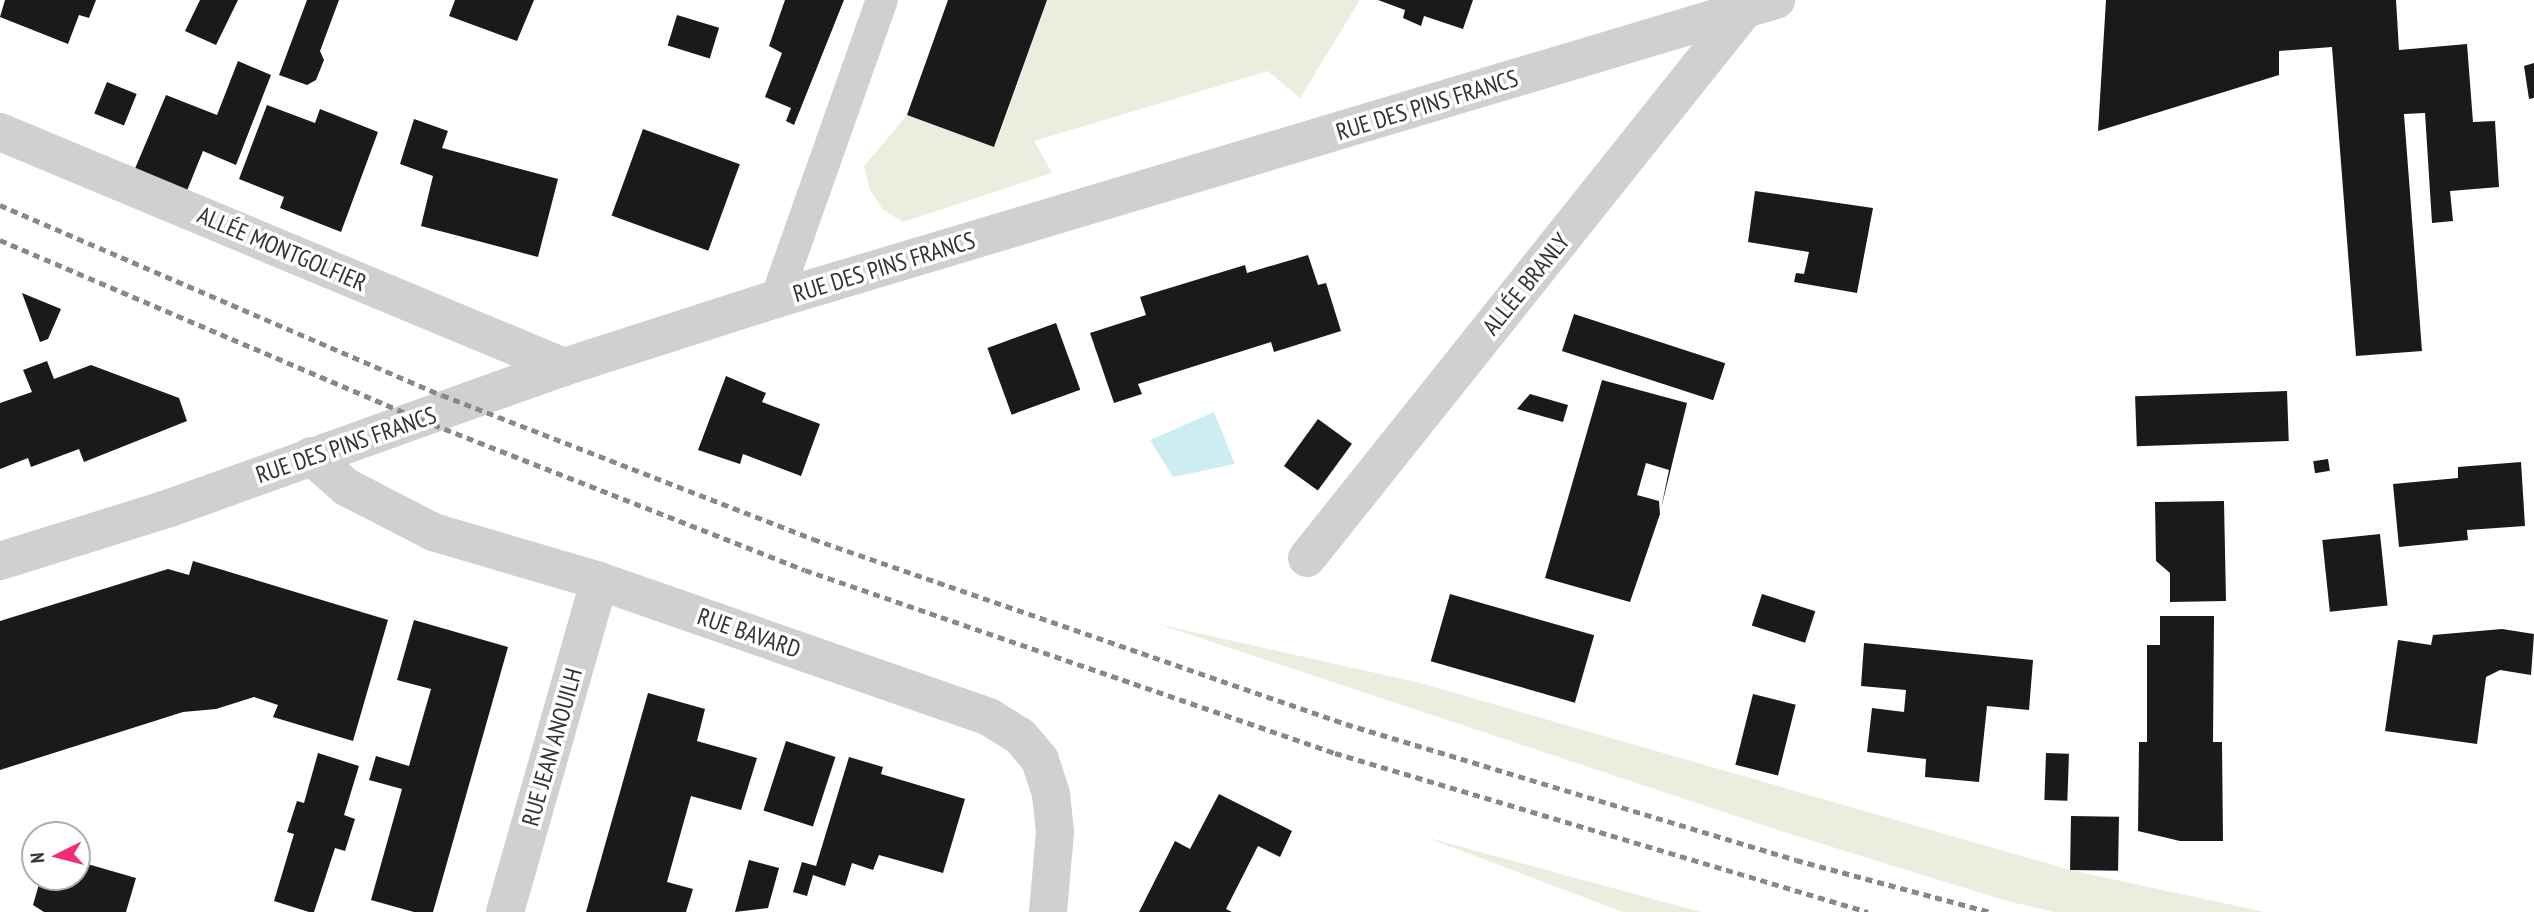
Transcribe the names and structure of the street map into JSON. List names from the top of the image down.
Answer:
{
  "streets": {
    "street": [
      "RUE DES PINS FRANCS",
      "ALLÉE MONTGOLFIER",
      "ALLÉE BRANLY",
      "RUE BAVARD",
      "RUE JEAN ANOUILH"
    ]
  },
  "crossings": [
    ["RUE DES PINS FRANCS", "ALLÉE MONTGOLFIER"],
    ["RUE DES PINS FRANCS", "ALLÉE BRANLY"],
    ["RUE DES PINS FRANCS", "RUE BAVARD"],
    ["RUE BAVARD", "RUE JEAN ANOUILH"]
  ],
  "north": "left"
}
